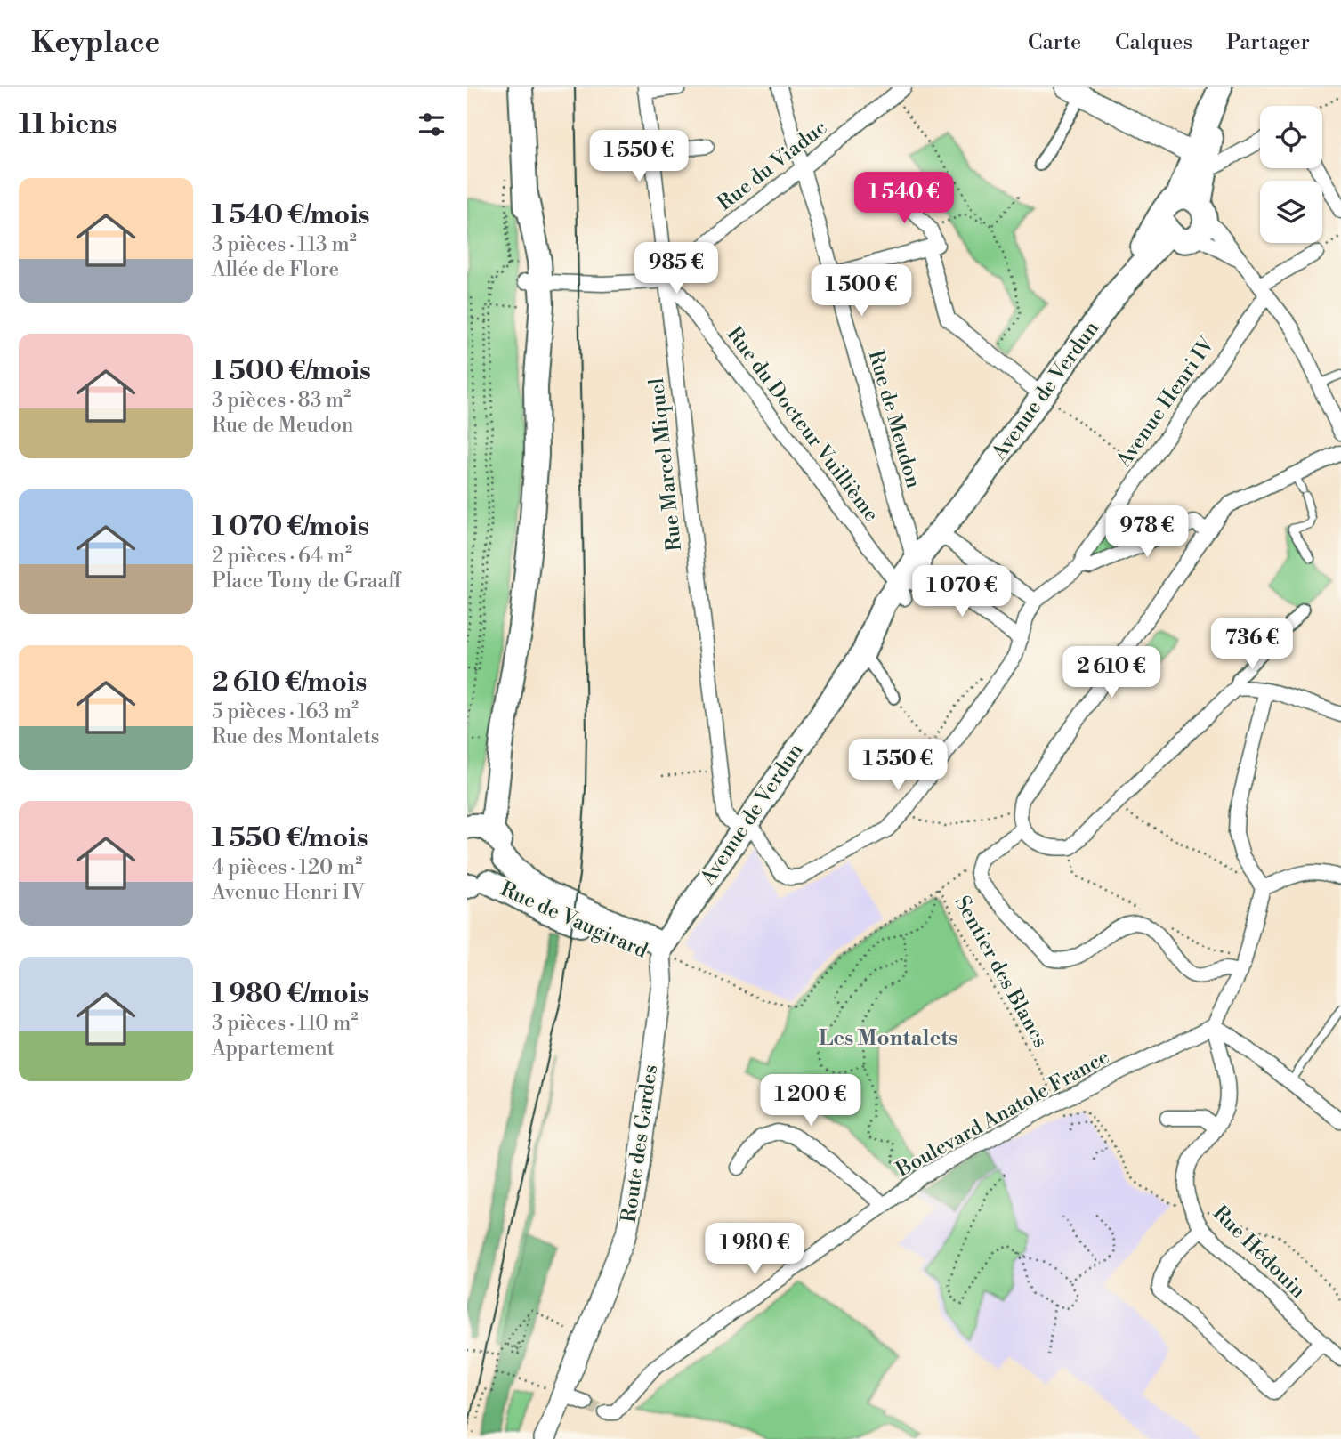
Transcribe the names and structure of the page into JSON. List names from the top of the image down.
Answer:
{
  "streets": {
    "main road": ["Avenue de Verdun", "Rue de Vaugirard", "Route des Gardes"],
    "street": [
      "Rue du Viaduc",
      "Avenue Henri IV",
      "Rue de Meudon",
      "Rue du Docteur Vuillième",
      "Rue Marcel Miquel",
      "Boulevard Anatole France",
      "Rue Hédouin"
    ],
    "path": ["Sentier des Blancs"]
  },
  "crossings": [
    ["Rue du Viaduc", "Rue de Meudon"],
    ["Rue du Viaduc", "Rue du Docteur Vuillième"],
    ["Rue du Viaduc", "Rue Marcel Miquel"],
    ["Avenue de Verdun", "Rue de Meudon"],
    ["Avenue de Verdun", "Rue du Docteur Vuillième"],
    ["Avenue de Verdun", "Rue Marcel Miquel"],
    ["Avenue de Verdun", "Rue de Vaugirard"],
    ["Avenue de Verdun", "Sentier des Blancs"],
    ["Avenue de Verdun", "Route des Gardes"],
    ["Rue de Meudon", "Rue du Docteur Vuillième"],
    ["Rue du Docteur Vuillième", "Rue Marcel Miquel"],
    ["Rue de Vaugirard", "Sentier des Blancs"],
    ["Rue de Vaugirard", "Route des Gardes"],
    ["Sentier des Blancs", "Boulevard Anatole France"],
    ["Sentier des Blancs", "Route des Gardes"],
    ["Boulevard Anatole France", "Rue Hédouin"]
  ],
  "districts": ["Les Montalets"],
  "page": {
    "header": "Keyplace",
    "nav": ["Carte", "Calques", "Partager"],
    "heading": "11 biens",
    "price": [
      "1 550 €",
      "1 540 €",
      "985 €",
      "1 500 €",
      "978 €",
      "1 070 €",
      "736 €",
      "2 610 €",
      "1 550 €",
      "1 200 €",
      "1 980 €"
    ],
    "list": [
      {
        "name": "1 540 €/mois",
        "note": "3 pièces · 113 m² · Allée de Flore"
      },
      {
        "name": "1 500 €/mois",
        "note": "3 pièces · 83 m² · Rue de Meudon"
      },
      {
        "name": "1 070 €/mois",
        "note": "2 pièces · 64 m² · Place Tony de Graaff"
      },
      {
        "name": "2 610 €/mois",
        "note": "5 pièces · 163 m² · Rue des Montalets"
      },
      {
        "name": "1 550 €/mois",
        "note": "4 pièces · 120 m² · Avenue Henri IV"
      },
      {
        "name": "1 980 €/mois",
        "note": "3 pièces · 110 m² · Appartement"
      }
    ]
  }
}
